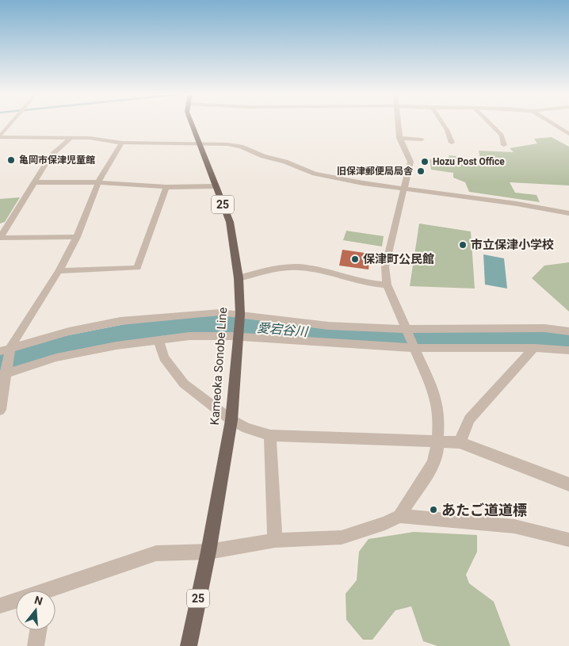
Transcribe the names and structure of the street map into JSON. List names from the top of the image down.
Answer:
{
  "streets": {
    "main road": ["25", "Kameoka Sonobe Line"]
  },
  "water": ["愛宕谷川"],
  "places": [
    "亀岡市保津児童館",
    "Hozu Post Office",
    "旧保津郵便局局舎",
    "市立保津小学校",
    "保津町公民館",
    "あたご道道標"
  ],
  "north": "top"
}
